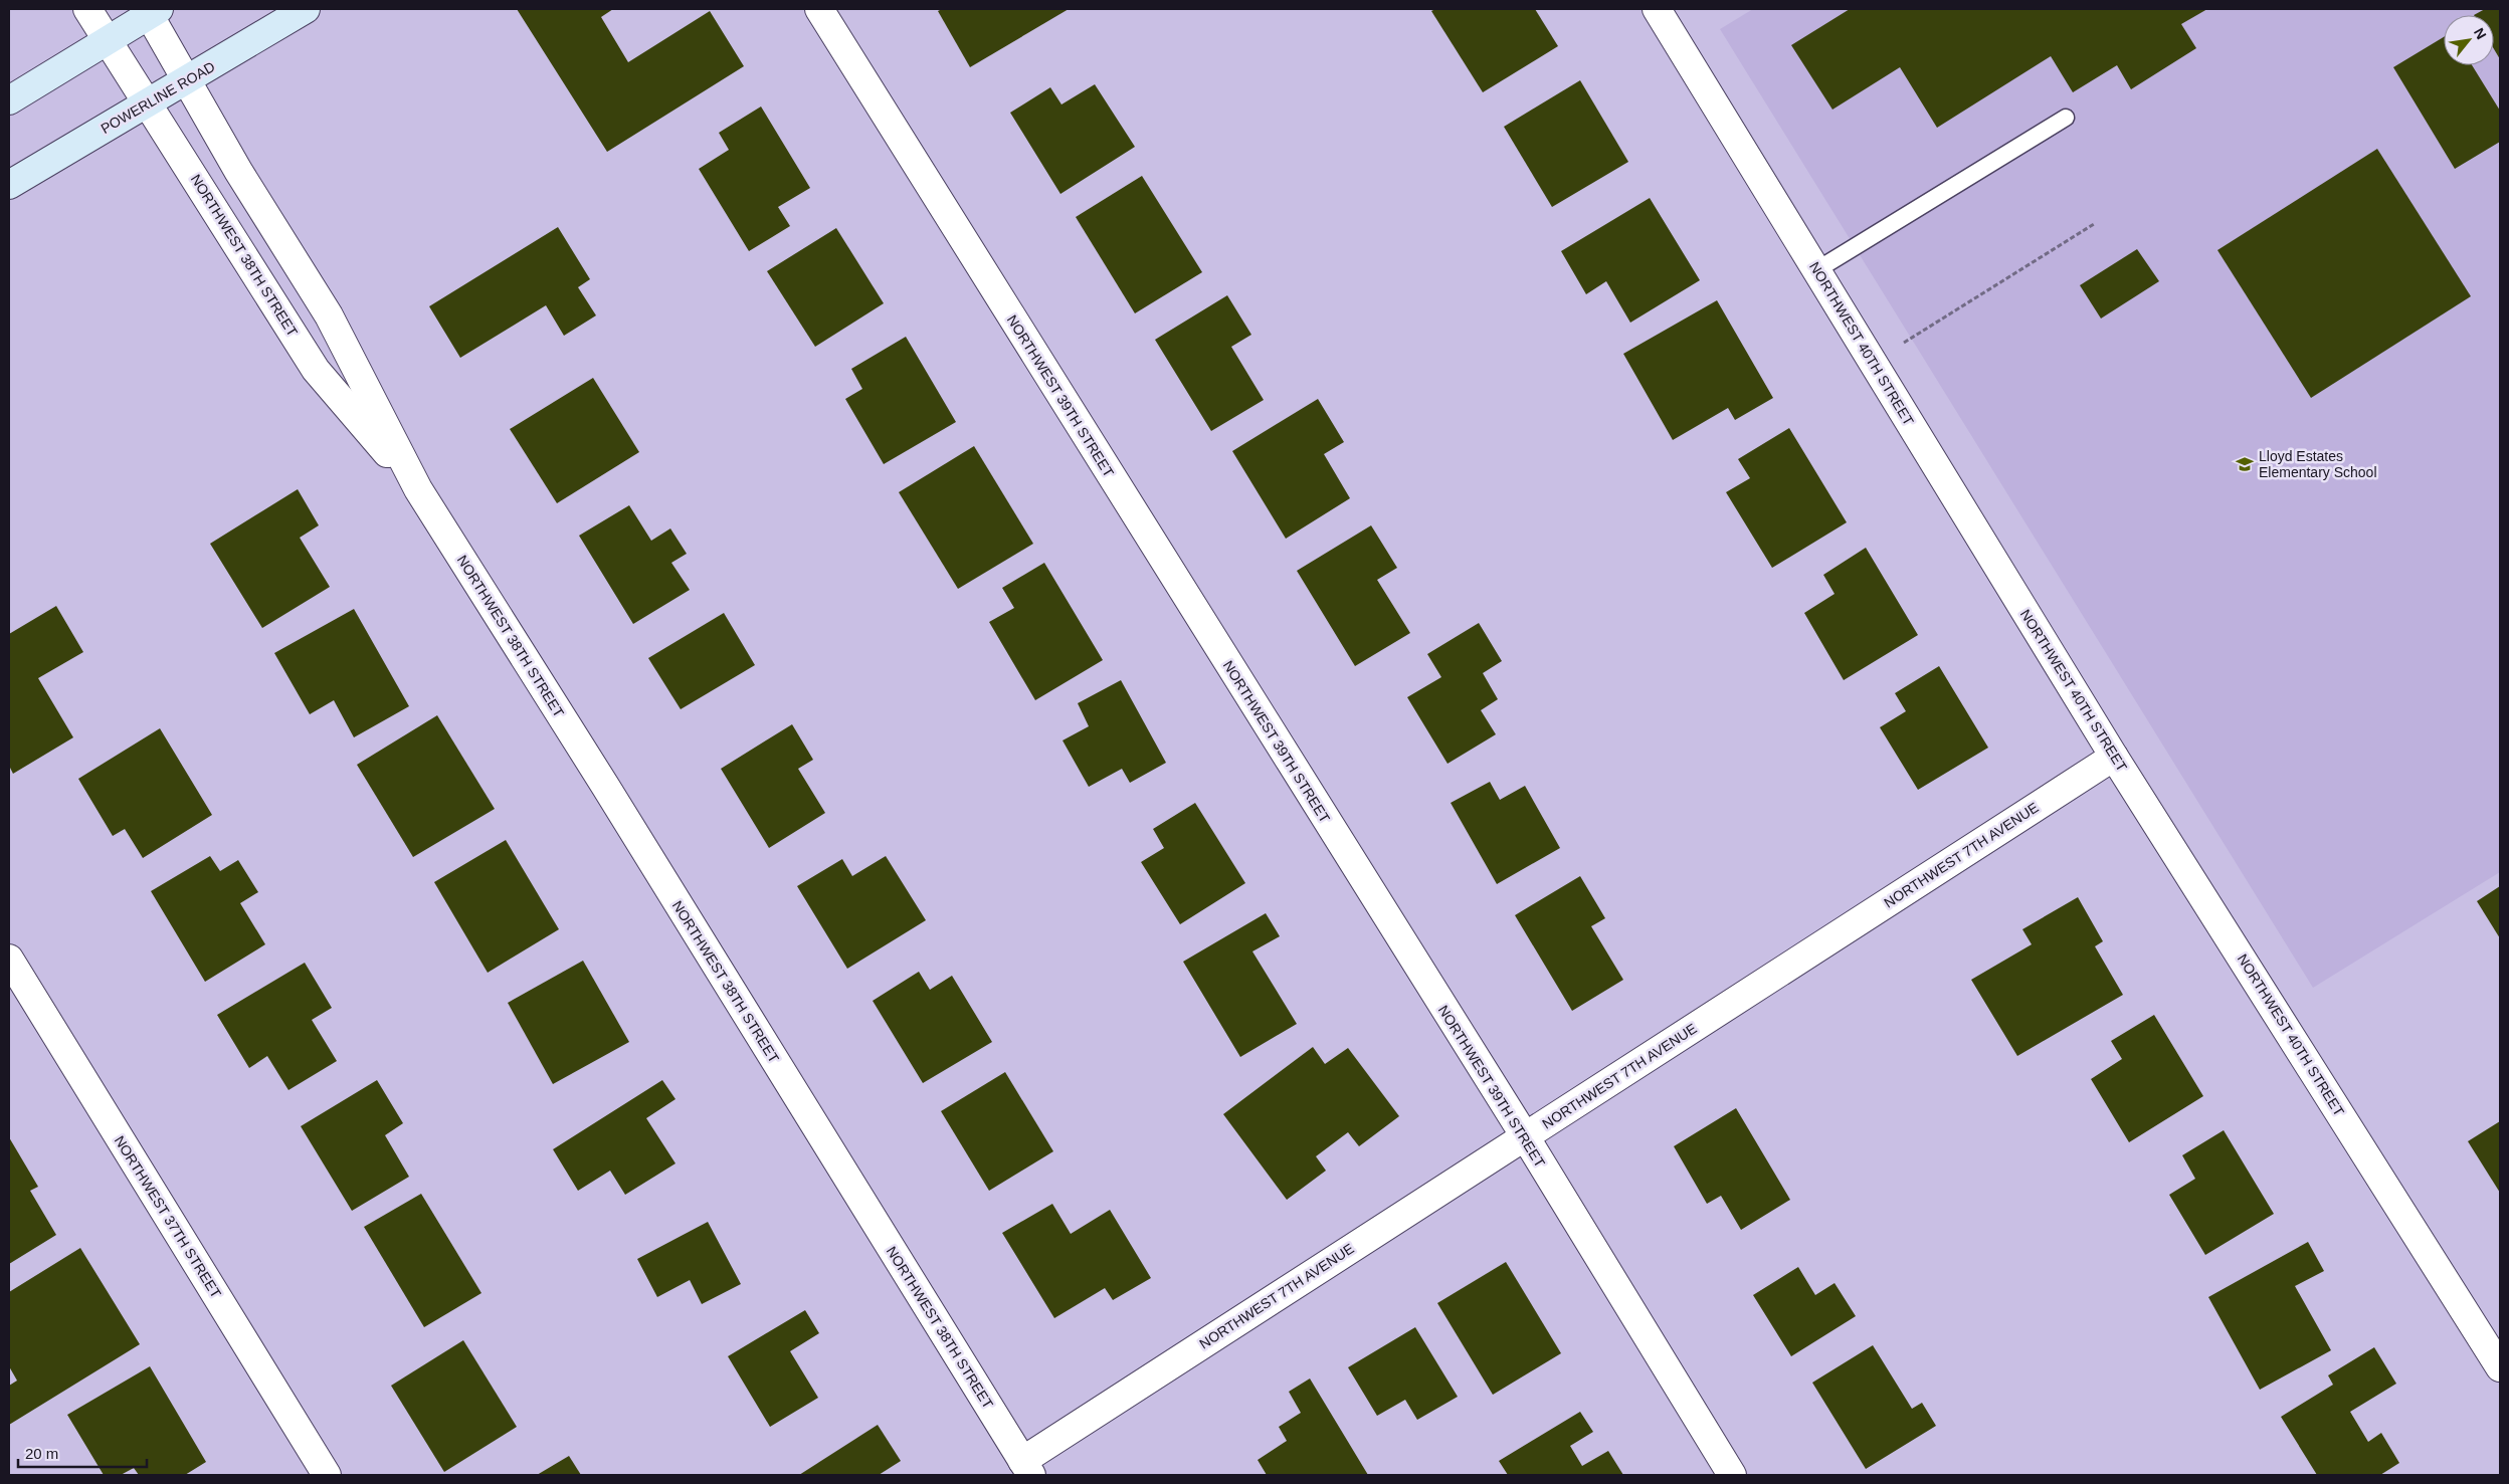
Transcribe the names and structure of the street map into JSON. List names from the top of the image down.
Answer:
{
  "streets": {
    "main road": ["POWERLINE ROAD"],
    "street": [
      "NORTHWEST 38TH STREET",
      "NORTHWEST 40TH STREET",
      "NORTHWEST 39TH STREET",
      "NORTHWEST 7TH AVENUE",
      "NORTHWEST 37TH STREET"
    ]
  },
  "crossings": [
    ["POWERLINE ROAD", "NORTHWEST 38TH STREET"],
    ["NORTHWEST 38TH STREET", "NORTHWEST 7TH AVENUE"],
    ["NORTHWEST 40TH STREET", "NORTHWEST 7TH AVENUE"],
    ["NORTHWEST 39TH STREET", "NORTHWEST 7TH AVENUE"]
  ],
  "places": {
    "school or university": ["Lloyd Estates Elementary School"]
  },
  "scale_bar": "20 m",
  "north": "top right"
}
